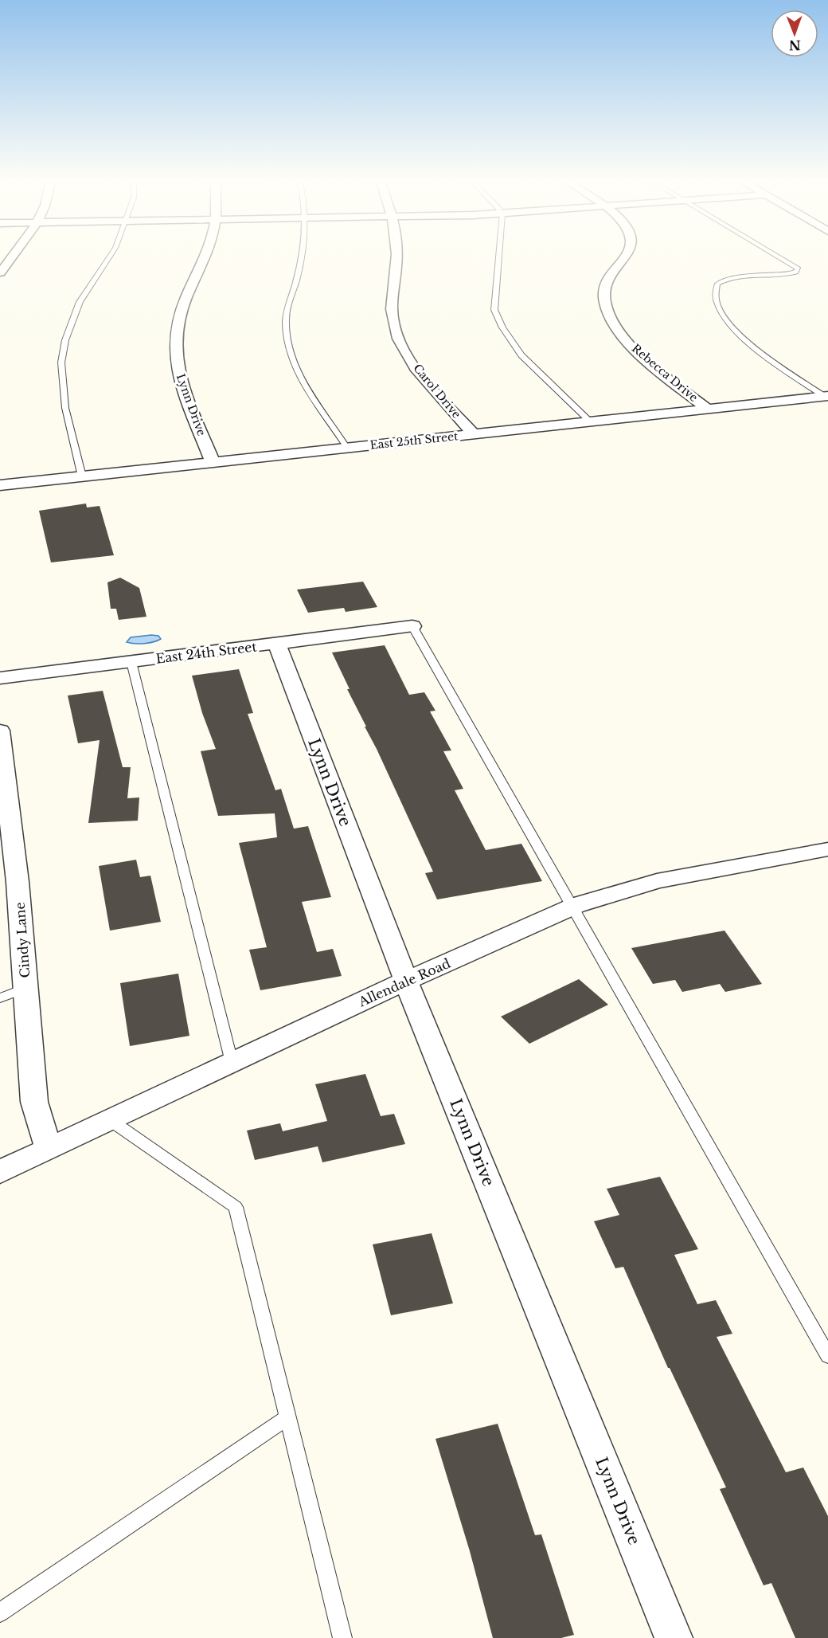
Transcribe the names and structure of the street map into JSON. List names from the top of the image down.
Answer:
{
  "streets": {
    "street": [
      "Rebecca Drive",
      "Carol Drive",
      "Lynn Drive",
      "East 25th Street",
      "East 24th Street",
      "Cindy Lane",
      "Allendale Road"
    ]
  },
  "crossings": [
    ["Rebecca Drive", "East 25th Street"],
    ["Carol Drive", "East 25th Street"],
    ["Lynn Drive", "East 25th Street"],
    ["Lynn Drive", "East 24th Street"],
    ["Lynn Drive", "Allendale Road"],
    ["Cindy Lane", "Allendale Road"]
  ],
  "north": "bottom"
}
